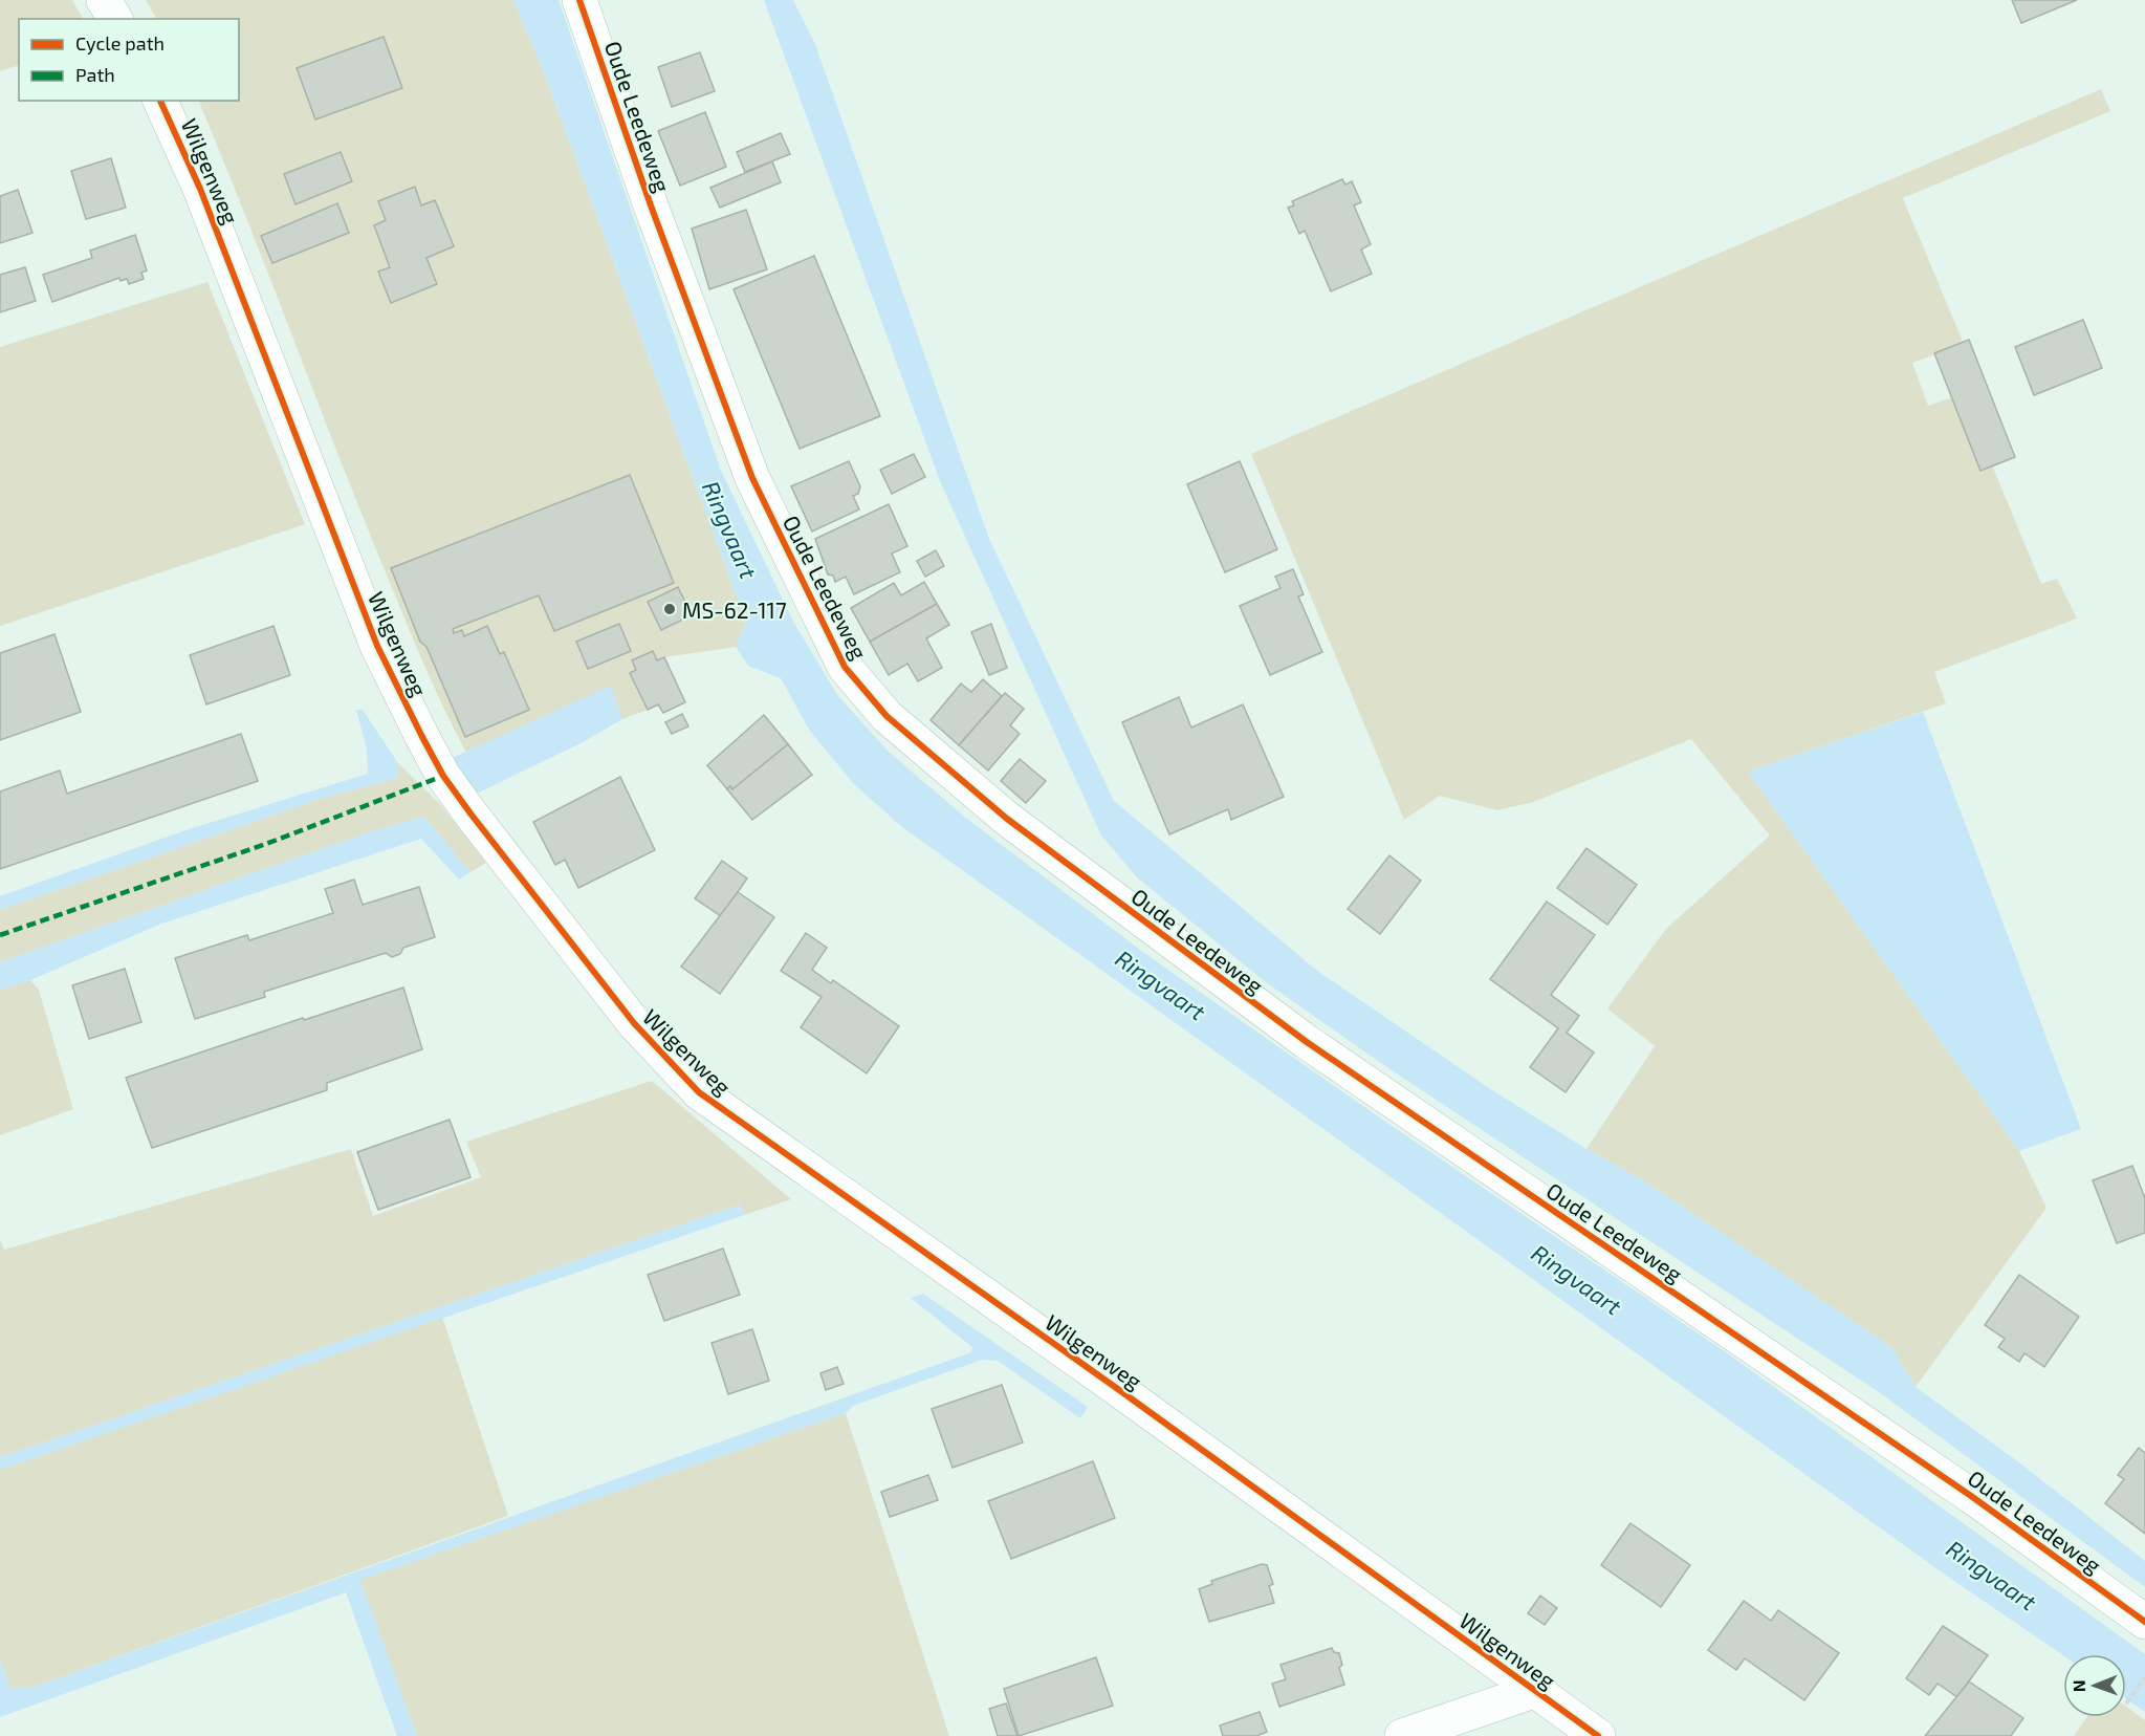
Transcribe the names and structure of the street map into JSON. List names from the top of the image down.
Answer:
{
  "streets": {
    "street": ["Oude Leedeweg", "Wilgenweg"]
  },
  "water": ["Ringvaart"],
  "places": ["MS-62-117"],
  "legend": ["Cycle path", "Path"],
  "north": "left"
}
